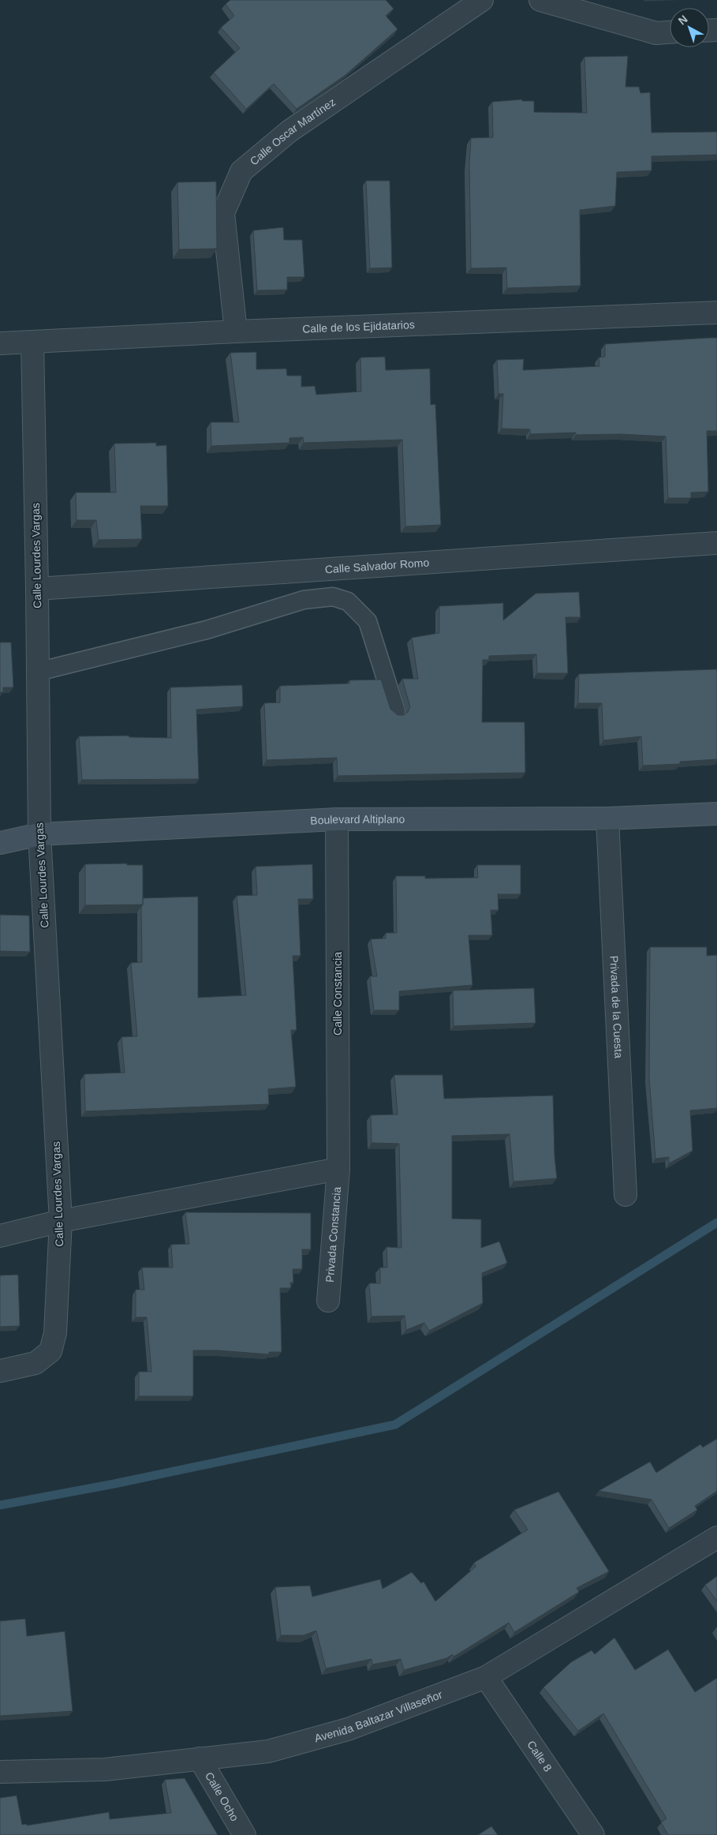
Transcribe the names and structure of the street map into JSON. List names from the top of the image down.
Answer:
{
  "streets": {
    "street": [
      "Calle Oscar Martínez",
      "Calle de los Ejidatarios",
      "Calle Lourdes Vargas",
      "Calle Salvador Romo",
      "Boulevard Altiplano",
      "Calle Constancia",
      "Privada de la Cuesta",
      "Privada Constancia",
      "Avenida Baltazar Villaseñor",
      "Calle 8",
      "Calle Ocho"
    ]
  },
  "crossings": [
    ["Calle Oscar Martínez", "Calle de los Ejidatarios"],
    ["Calle de los Ejidatarios", "Calle Lourdes Vargas"],
    ["Calle Lourdes Vargas", "Calle Salvador Romo"],
    ["Calle Lourdes Vargas", "Boulevard Altiplano"],
    ["Boulevard Altiplano", "Calle Constancia"],
    ["Boulevard Altiplano", "Privada de la Cuesta"],
    ["Calle Constancia", "Privada Constancia"],
    ["Avenida Baltazar Villaseñor", "Calle 8"],
    ["Avenida Baltazar Villaseñor", "Calle Ocho"]
  ],
  "north": "top left"
}
